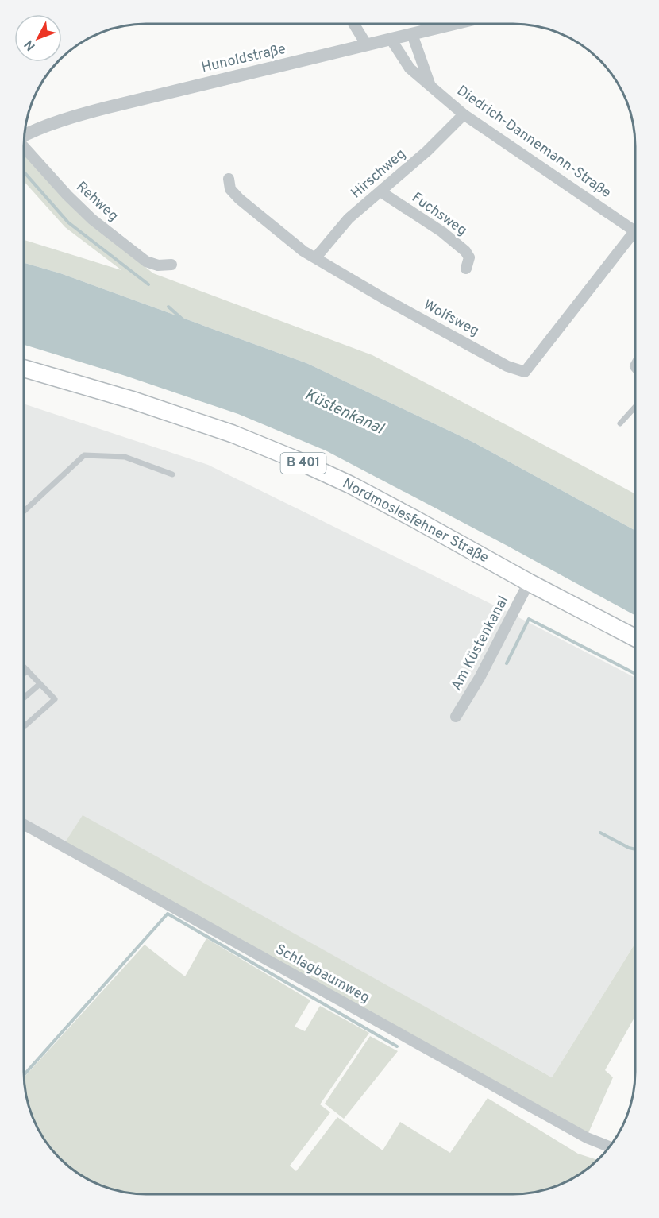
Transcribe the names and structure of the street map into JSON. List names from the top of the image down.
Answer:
{
  "streets": {
    "main road": ["B 401", "Nordmoslesfehner Straße"],
    "street": [
      "Hunoldstraße",
      "Diedrich-Dannemann-Straße",
      "Hirschweg",
      "Rehweg",
      "Fuchsweg",
      "Wolfsweg",
      "Am Küstenkanal",
      "Schlagbaumweg"
    ]
  },
  "crossings": [
    ["Hunoldstraße", "Diedrich-Dannemann-Straße"],
    ["Diedrich-Dannemann-Straße", "Hirschweg"],
    ["Hirschweg", "Fuchsweg"],
    ["Hirschweg", "Wolfsweg"],
    ["Nordmoslesfehner Straße", "Am Küstenkanal"]
  ],
  "water": ["Küstenkanal"],
  "north": "bottom left"
}
